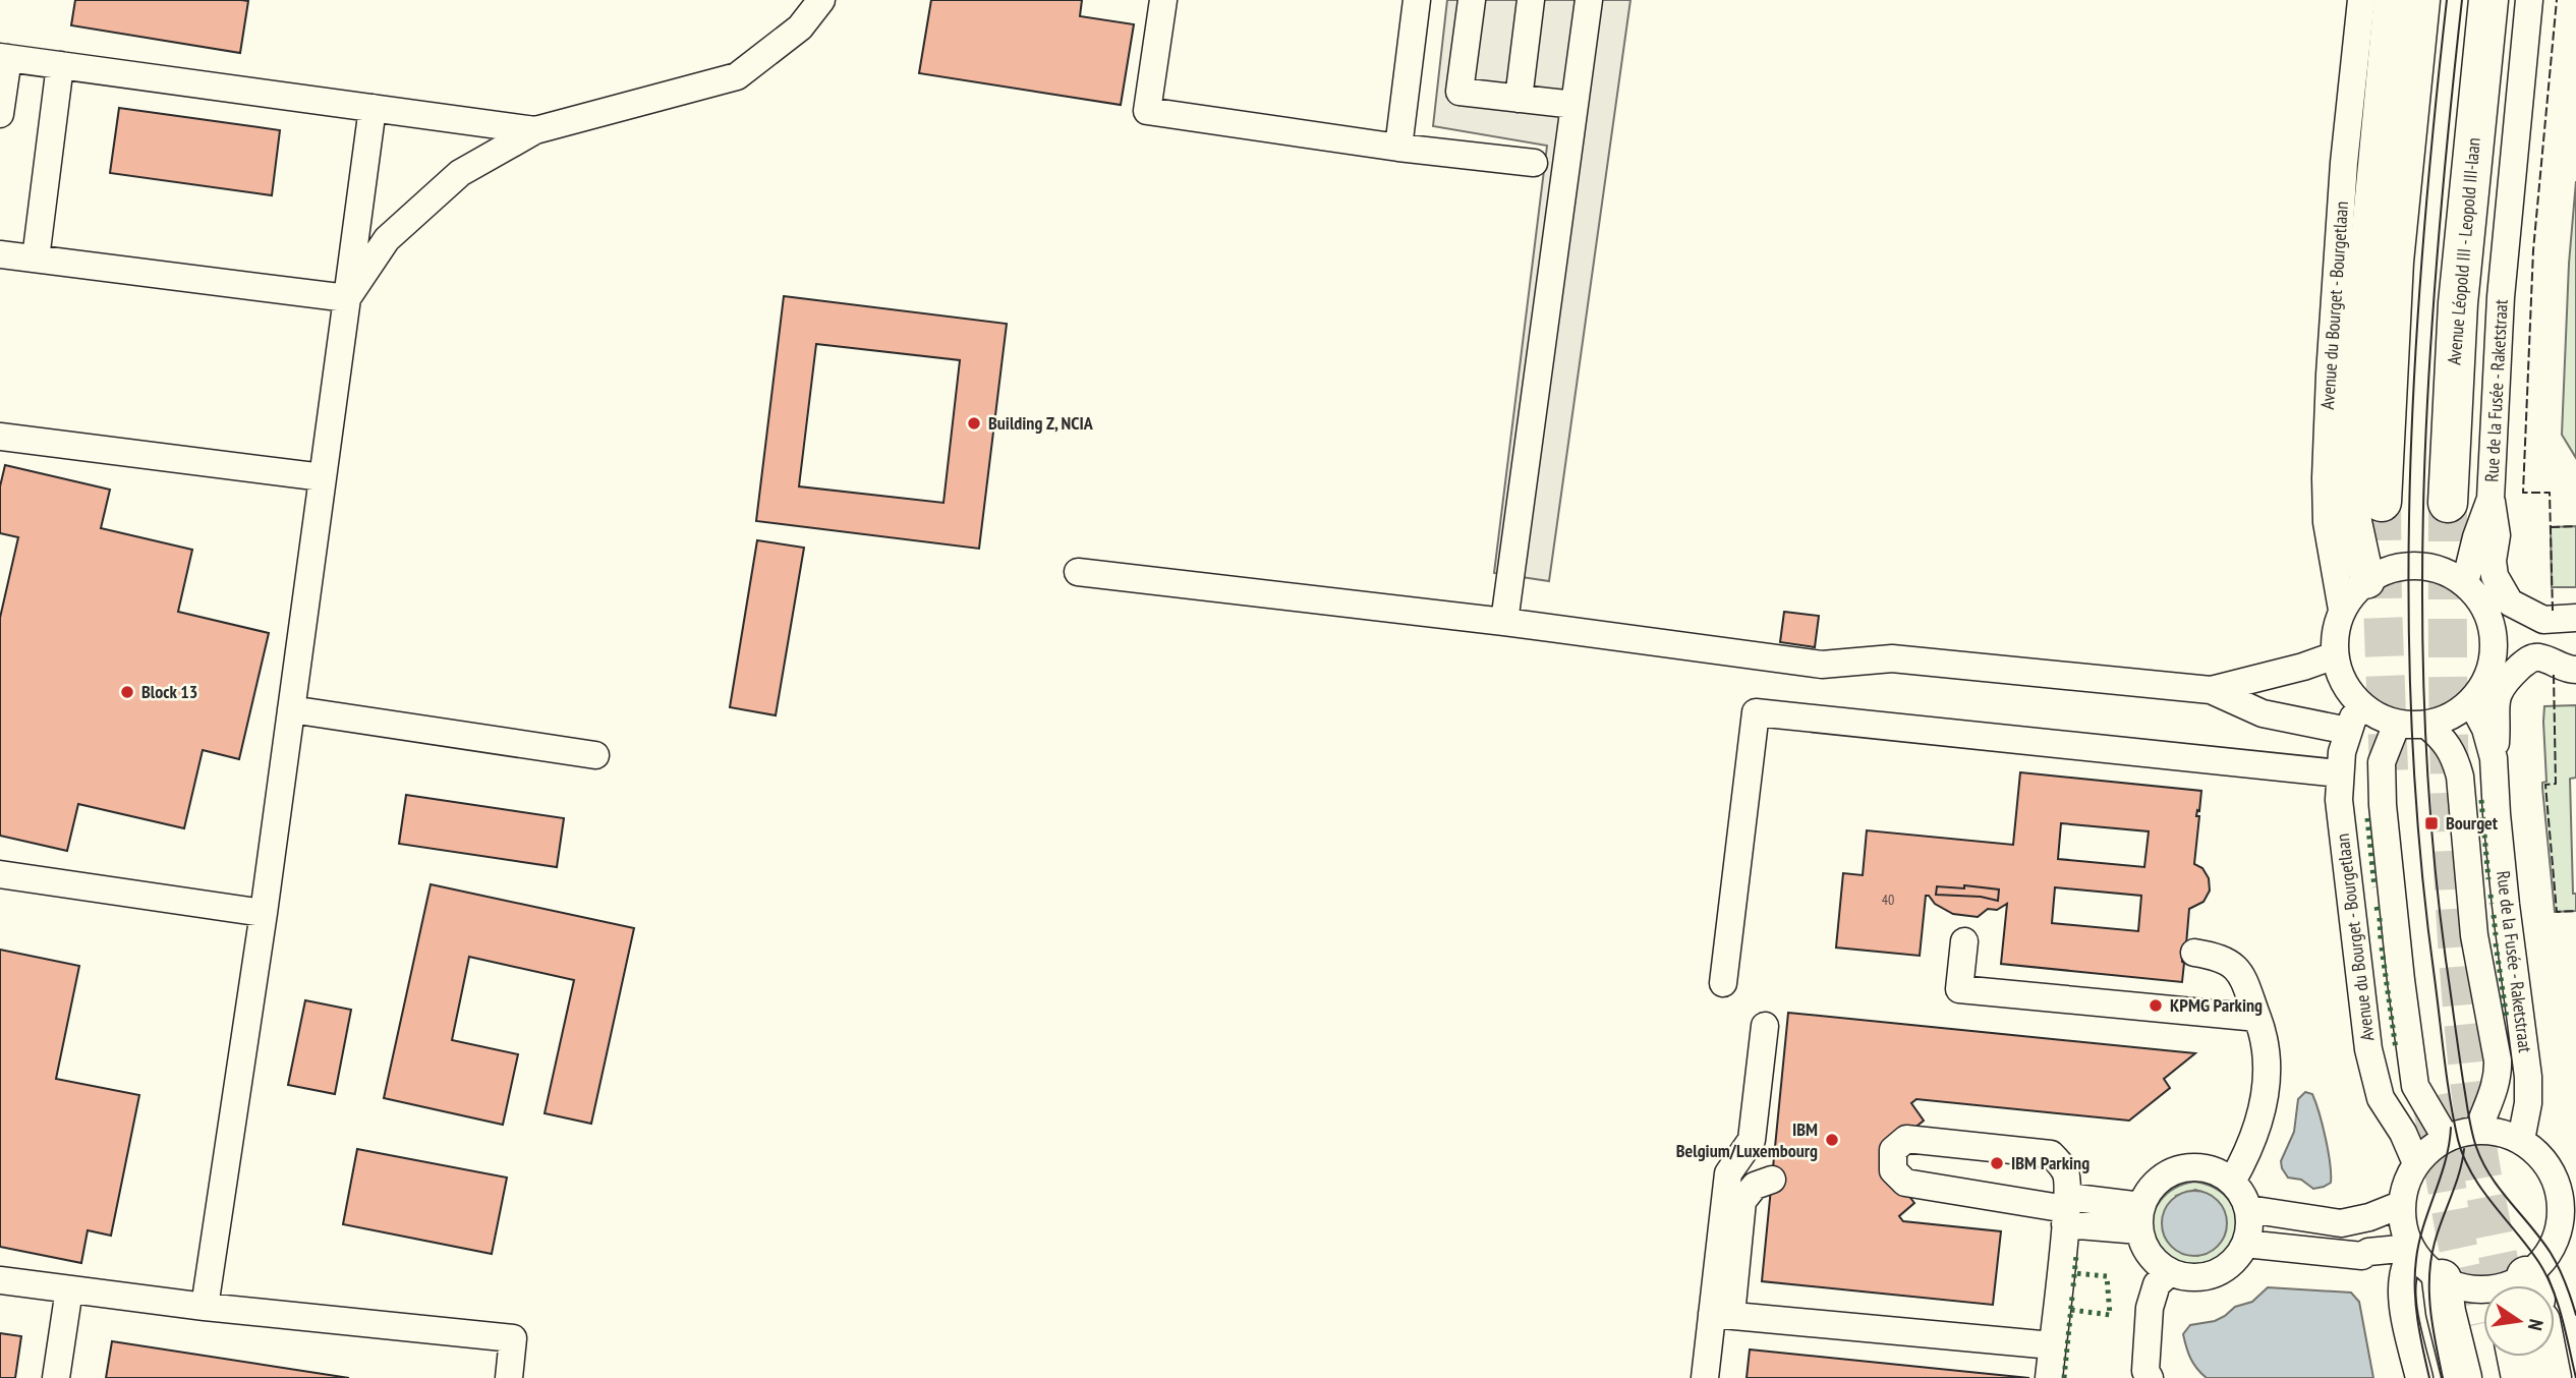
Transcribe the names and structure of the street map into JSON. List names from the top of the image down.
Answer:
{
  "streets": {
    "highway": ["Avenue Léopold III - Leopold III-laan"],
    "street": ["Avenue du Bourget - Bourgetlaan", "Rue de la Fusée - Raketstraat"]
  },
  "crossings": [
    ["Avenue du Bourget - Bourgetlaan", "Rue de la Fusée - Raketstraat"]
  ],
  "places": {
    "other": [
      "Building Z, NCIA",
      "Block 13",
      "KPMG Parking",
      "IBM Belgium/Luxembourg",
      "IBM Parking"
    ],
    "transit": ["Bourget"]
  },
  "house_numbers": ["40"],
  "north": "right"
}
